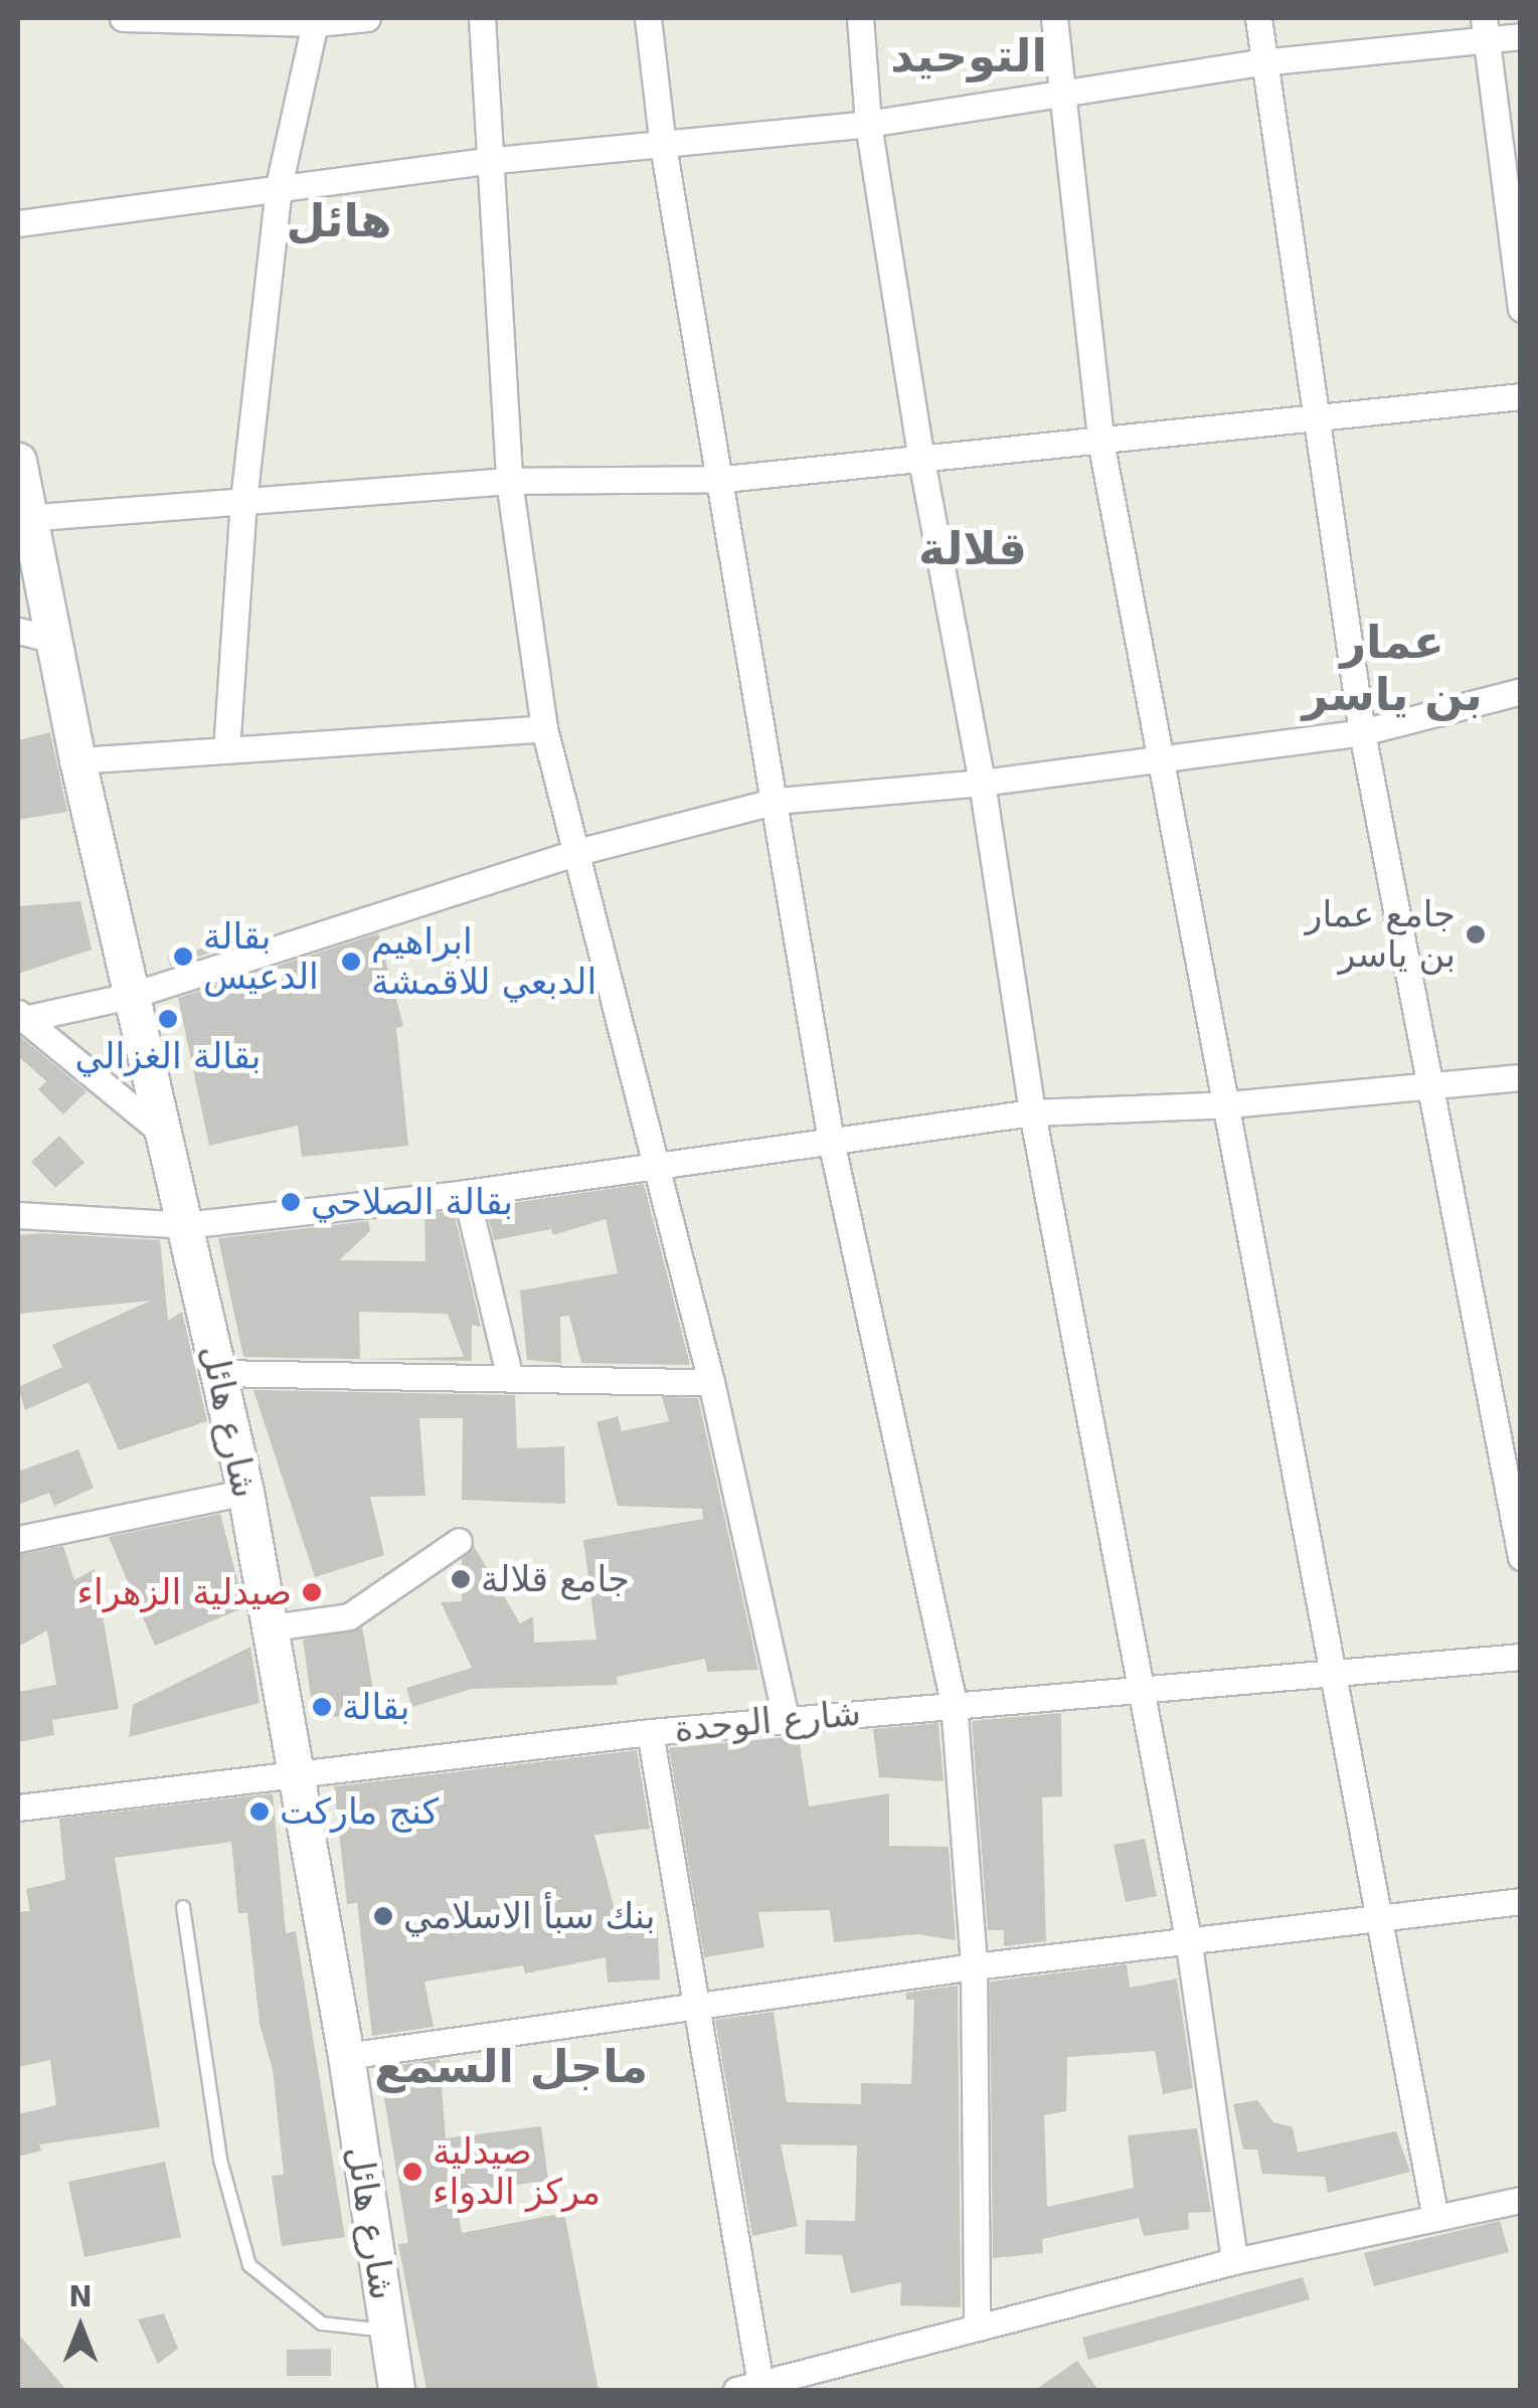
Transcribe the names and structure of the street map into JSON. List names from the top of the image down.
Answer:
{
  "streets": {
    "street": ["شارع هائل", "شارع الوحدة"]
  },
  "crossings": [
    ["شارع هائل", "شارع الوحدة"]
  ],
  "districts": [
    "التوحيد",
    "هائل",
    "قلالة",
    "عمار بن ياسر",
    "ماجل السمع"
  ],
  "places": [
    "جامع عمار بن ياسر",
    "بقالة الدعيس",
    "ابراهيم الدبعي للاقمشة",
    "بقالة الغزالي",
    "بقالة الصلاحي",
    "جامع قلالة",
    "صيدلية الزهراء",
    "بقالة",
    "كنج ماركت",
    "بنك سبأ الاسلامي",
    "صيدلية مركز الدواء"
  ],
  "north": "top"
}
